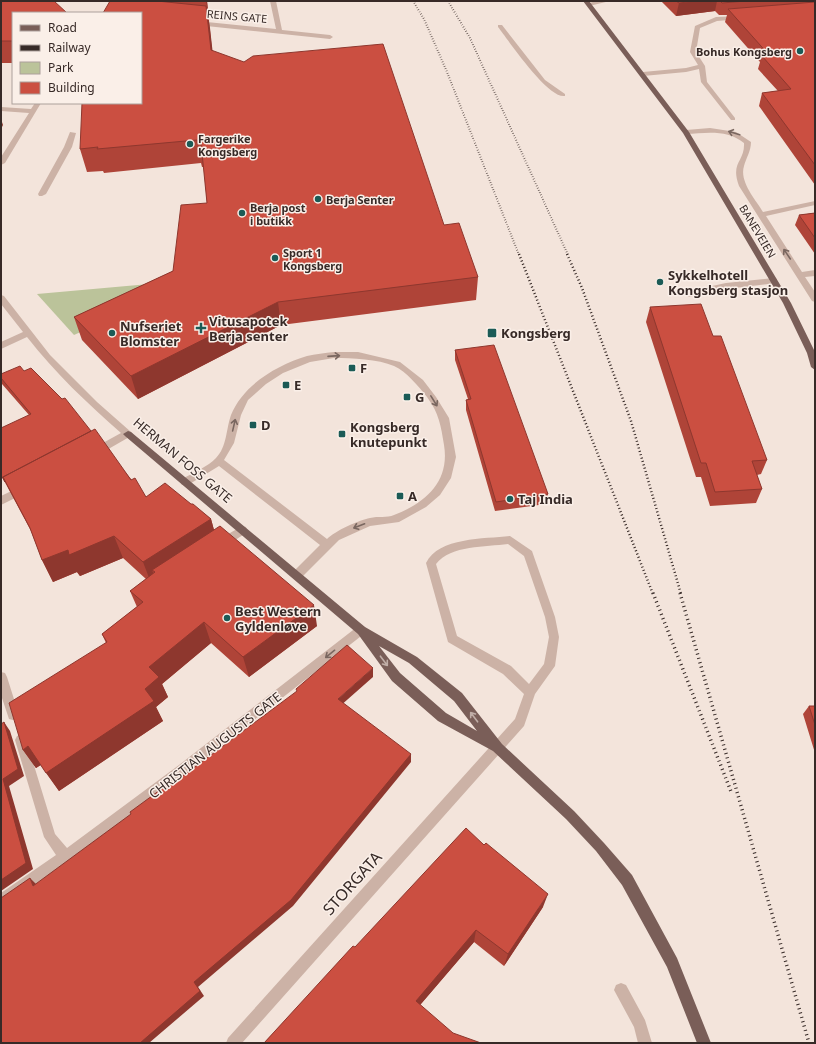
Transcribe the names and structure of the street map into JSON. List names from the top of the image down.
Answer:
{
  "streets": {
    "main road": ["BANEVEIEN", "HERMAN FOSS GATE"],
    "street": ["REINS GATE", "CHRISTIAN AUGUSTS GATE", "STORGATA"]
  },
  "crossings": [
    ["HERMAN FOSS GATE", "CHRISTIAN AUGUSTS GATE"],
    ["HERMAN FOSS GATE", "STORGATA"]
  ],
  "one_way": ["CHRISTIAN AUGUSTS GATE"],
  "places": {
    "other": [
      "Bohus Kongsberg",
      "Fargerike Kongsberg",
      "Berja Senter",
      "Berja post i butikk",
      "Sport 1 Kongsberg",
      "Sykkelhotell Kongsberg stasjon",
      "Nufseriet Blomster",
      "Taj India",
      "Best Western Gyldenløve"
    ],
    "health": ["Vitusapotek Berja senter"],
    "transit": [
      "Kongsberg",
      "F",
      "E",
      "G",
      "D",
      "Kongsberg knutepunkt",
      "A"
    ]
  },
  "legend": [
    "Road",
    "Railway",
    "Park",
    "Building"
  ]
}
